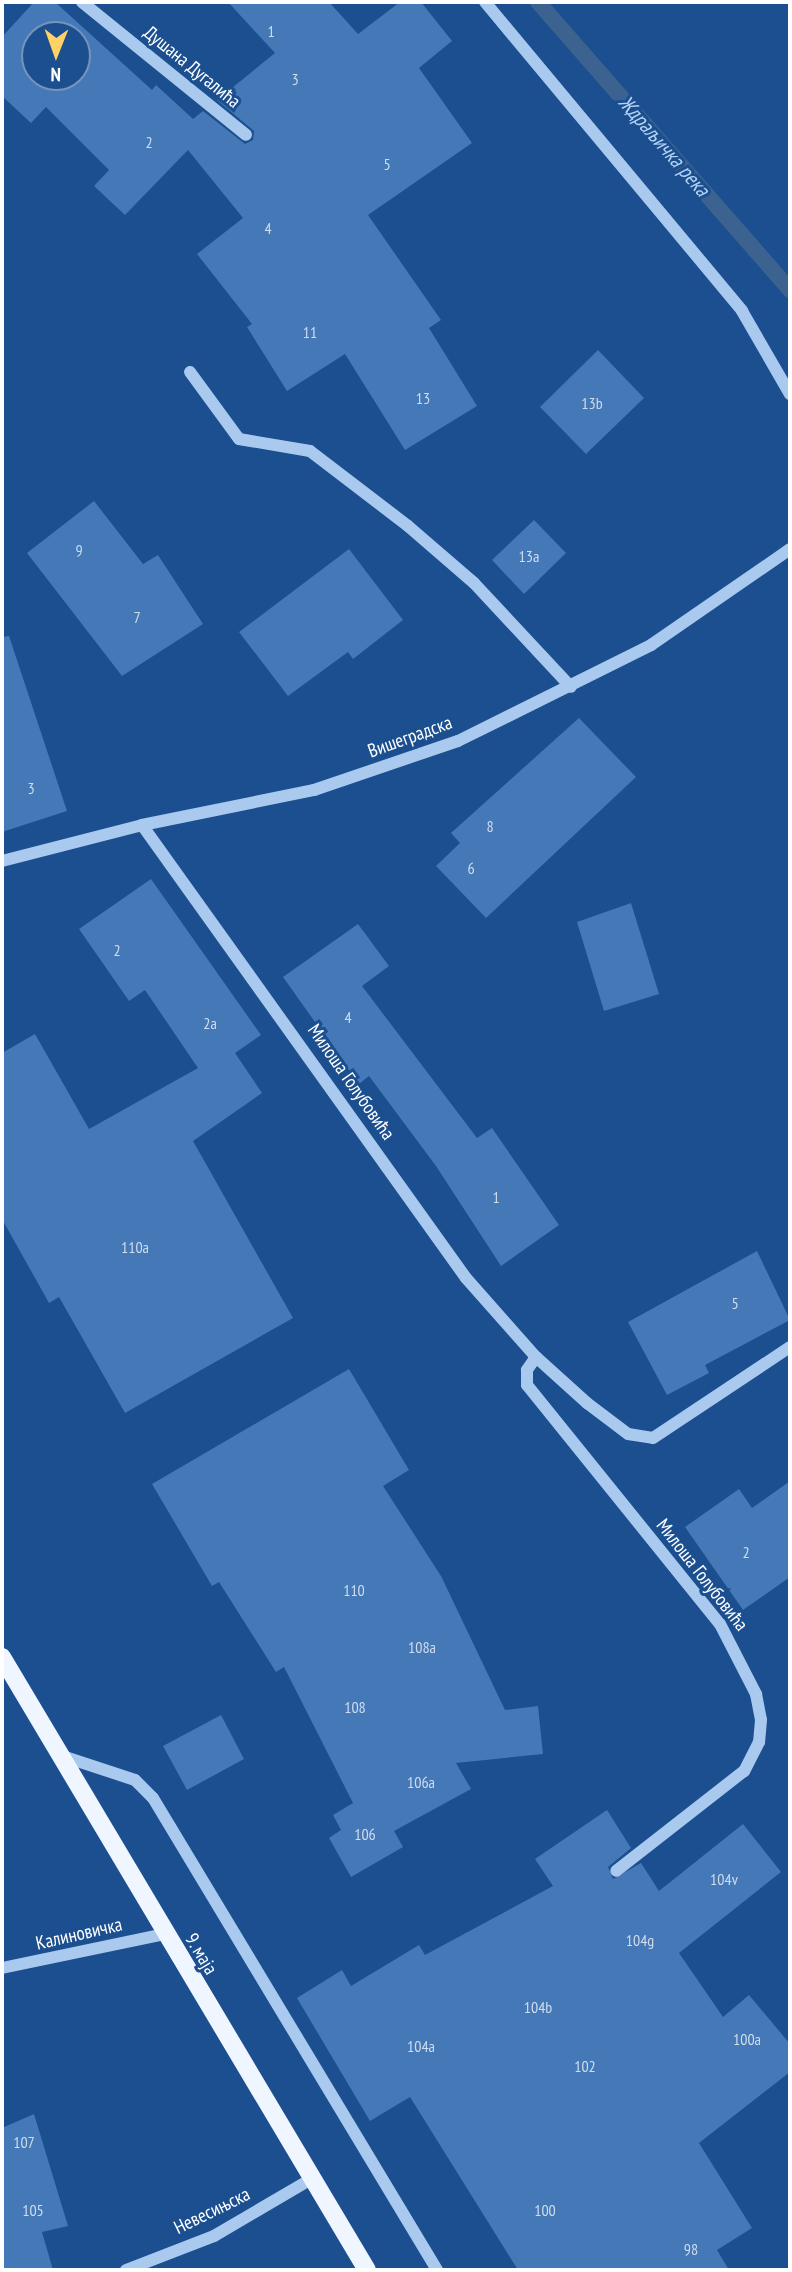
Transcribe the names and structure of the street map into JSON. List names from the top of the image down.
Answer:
{
  "streets": {
    "main road": ["9. маја"],
    "street": [
      "Душана Дугалића",
      "Вишеградска",
      "Милоша Голубовића",
      "Калиновичка",
      "Невесињска"
    ]
  },
  "crossings": [
    ["Вишеградска", "Милоша Голубовића"],
    ["Калиновичка", "9. маја"],
    ["9. маја", "Невесињска"]
  ],
  "water": ["Ждраљичка река"],
  "house_numbers": [
    "1",
    "3",
    "2",
    "5",
    "4",
    "11",
    "13",
    "13b",
    "9",
    "13a",
    "7",
    "3",
    "8",
    "6",
    "2",
    "4",
    "2a",
    "1",
    "110a",
    "5",
    "2",
    "110",
    "108a",
    "108",
    "106a",
    "106",
    "104v",
    "104g",
    "104b",
    "100a",
    "104a",
    "102",
    "107",
    "105",
    "100",
    "98"
  ],
  "north": "bottom"
}
